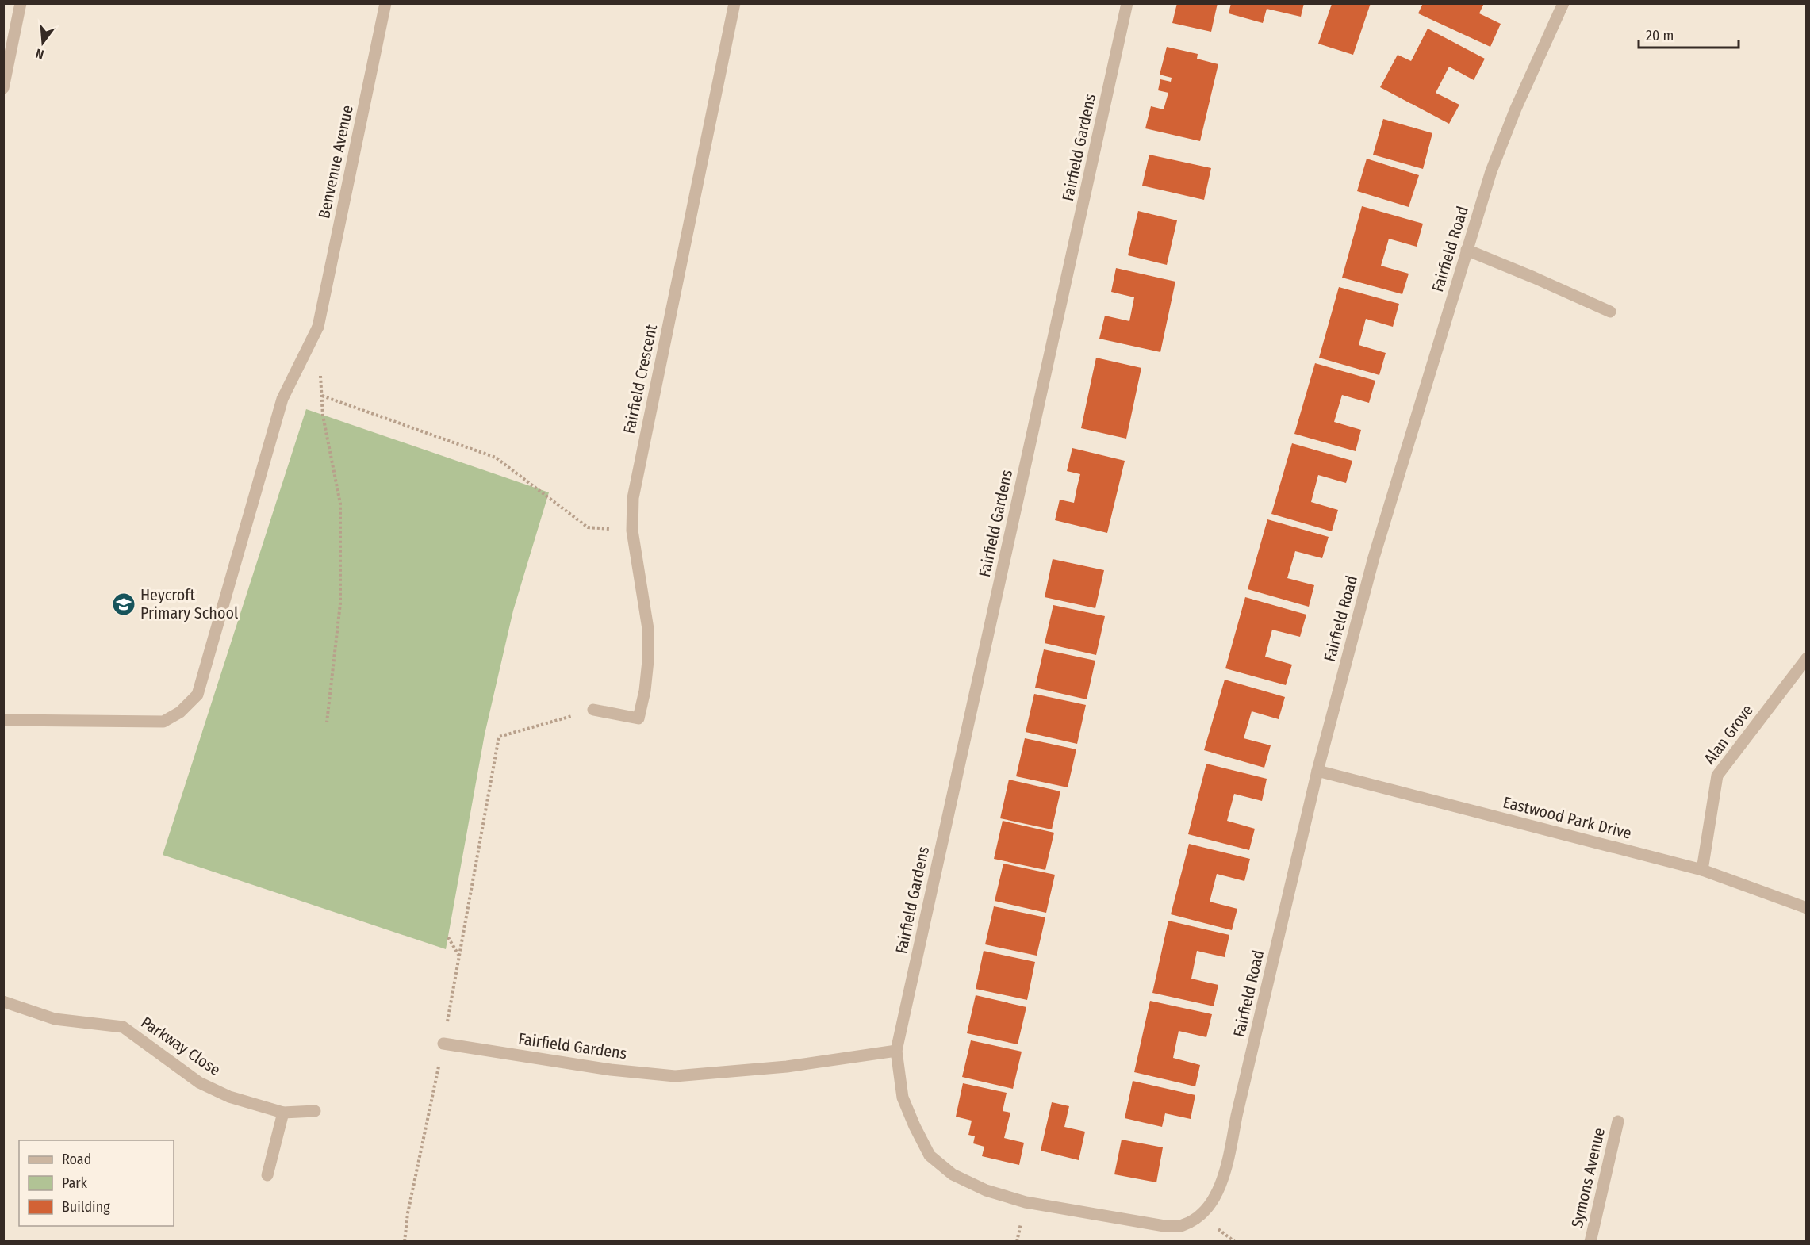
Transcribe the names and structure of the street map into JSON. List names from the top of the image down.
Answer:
{
  "streets": {
    "street": [
      "Fairfield Gardens",
      "Benvenue Avenue",
      "Fairfield Road",
      "Fairfield Crescent",
      "Alan Grove",
      "Eastwood Park Drive",
      "Parkway Close",
      "Symons Avenue"
    ]
  },
  "crossings": [
    ["Fairfield Gardens", "Fairfield Road"],
    ["Fairfield Road", "Eastwood Park Drive"],
    ["Alan Grove", "Eastwood Park Drive"]
  ],
  "places": {
    "school or university": ["Heycroft Primary School"]
  },
  "legend": ["Road", "Park", "Building"],
  "scale_bar": "20 m",
  "north": "bottom"
}
